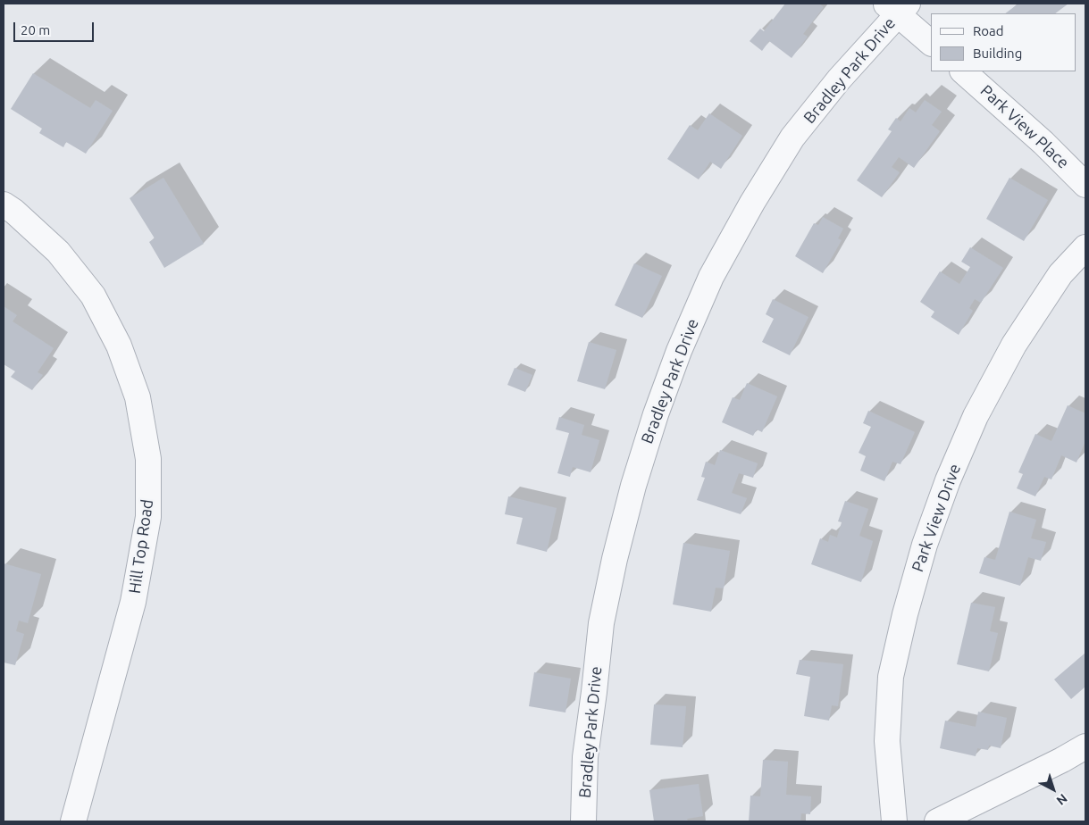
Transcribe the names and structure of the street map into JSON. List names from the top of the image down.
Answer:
{
  "streets": {
    "street": [
      "Bradley Park Drive",
      "Park View Place",
      "Park View Drive",
      "Hill Top Road"
    ]
  },
  "legend": ["Road", "Building"],
  "scale_bar": "20 m",
  "north": "bottom right"
}
